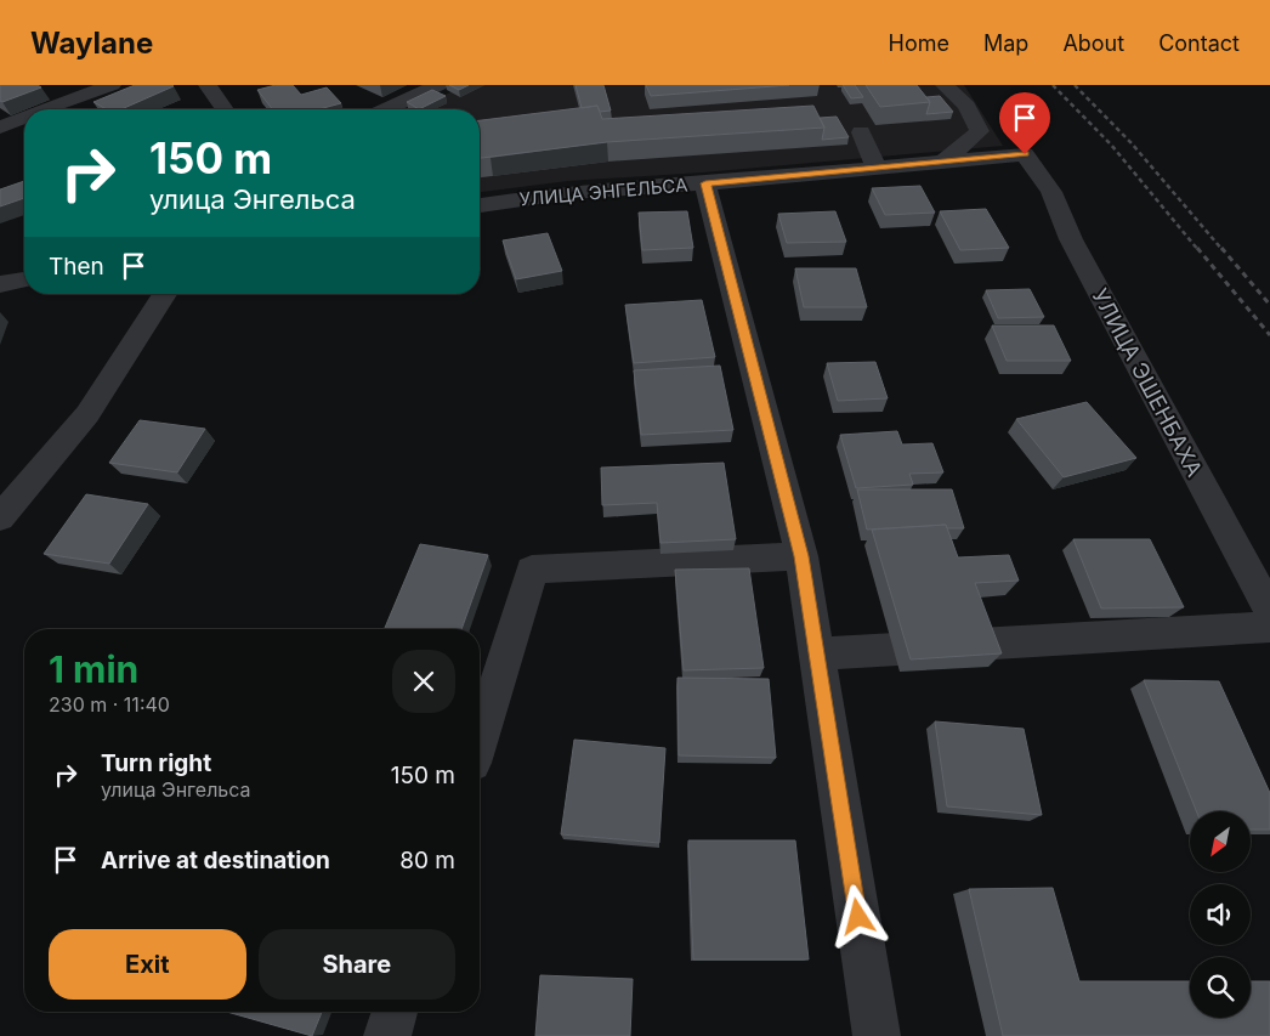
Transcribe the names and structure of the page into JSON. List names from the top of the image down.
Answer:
{
  "streets": {
    "street": ["УЛИЦА ЭНГЕЛЬСА", "УЛИЦА ЭШЕНБАХА"]
  },
  "crossings": [
    ["УЛИЦА ЭНГЕЛЬСА", "УЛИЦА ЭШЕНБАХА"]
  ],
  "north": "bottom left",
  "page": {
    "header": "Waylane",
    "nav": [
      "Home",
      "Map",
      "About",
      "Contact"
    ],
    "turn": ["150 m", "улица Энгельса"],
    "then": "Then",
    "heading": ["1 min", "230 m · 11:40"],
    "list": [
      {
        "name": "Turn right",
        "note": "улица Энгельса",
        "value": "150 m"
      },
      {
        "name": "Arrive at destination",
        "value": "80 m"
      }
    ],
    "buttons": ["Exit", "Share"]
  }
}
